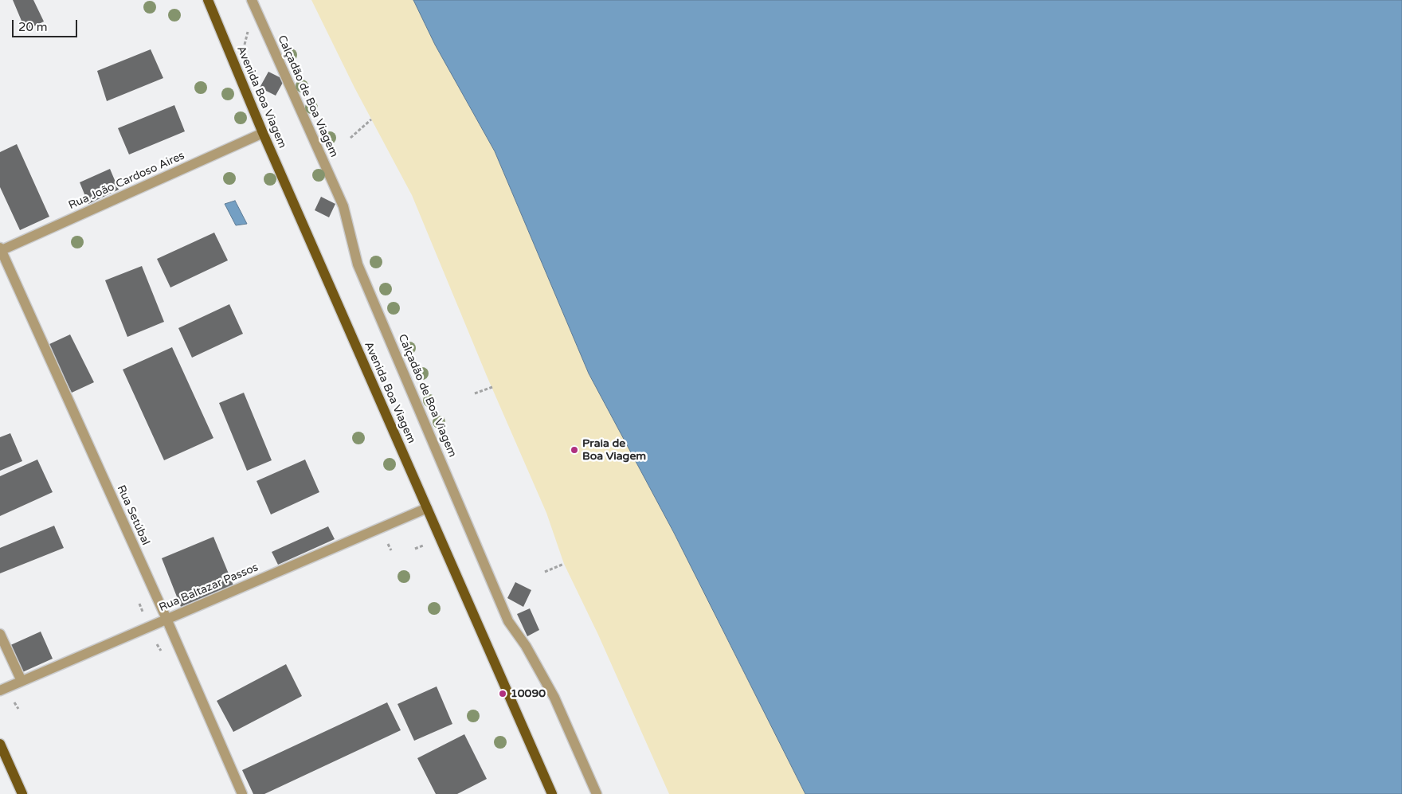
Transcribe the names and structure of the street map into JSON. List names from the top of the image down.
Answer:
{
  "streets": {
    "main road": ["Avenida Boa Viagem"],
    "street": [
      "Calçadão de Boa Viagem",
      "Rua João Cardoso Aires",
      "Rua Setúbal",
      "Rua Baltazar Passos"
    ]
  },
  "crossings": [
    ["Avenida Boa Viagem", "Rua João Cardoso Aires"],
    ["Avenida Boa Viagem", "Rua Baltazar Passos"],
    ["Rua João Cardoso Aires", "Rua Setúbal"],
    ["Rua Setúbal", "Rua Baltazar Passos"]
  ],
  "places": ["Praia de Boa Viagem", "10090"],
  "scale_bar": "20 m"
}
